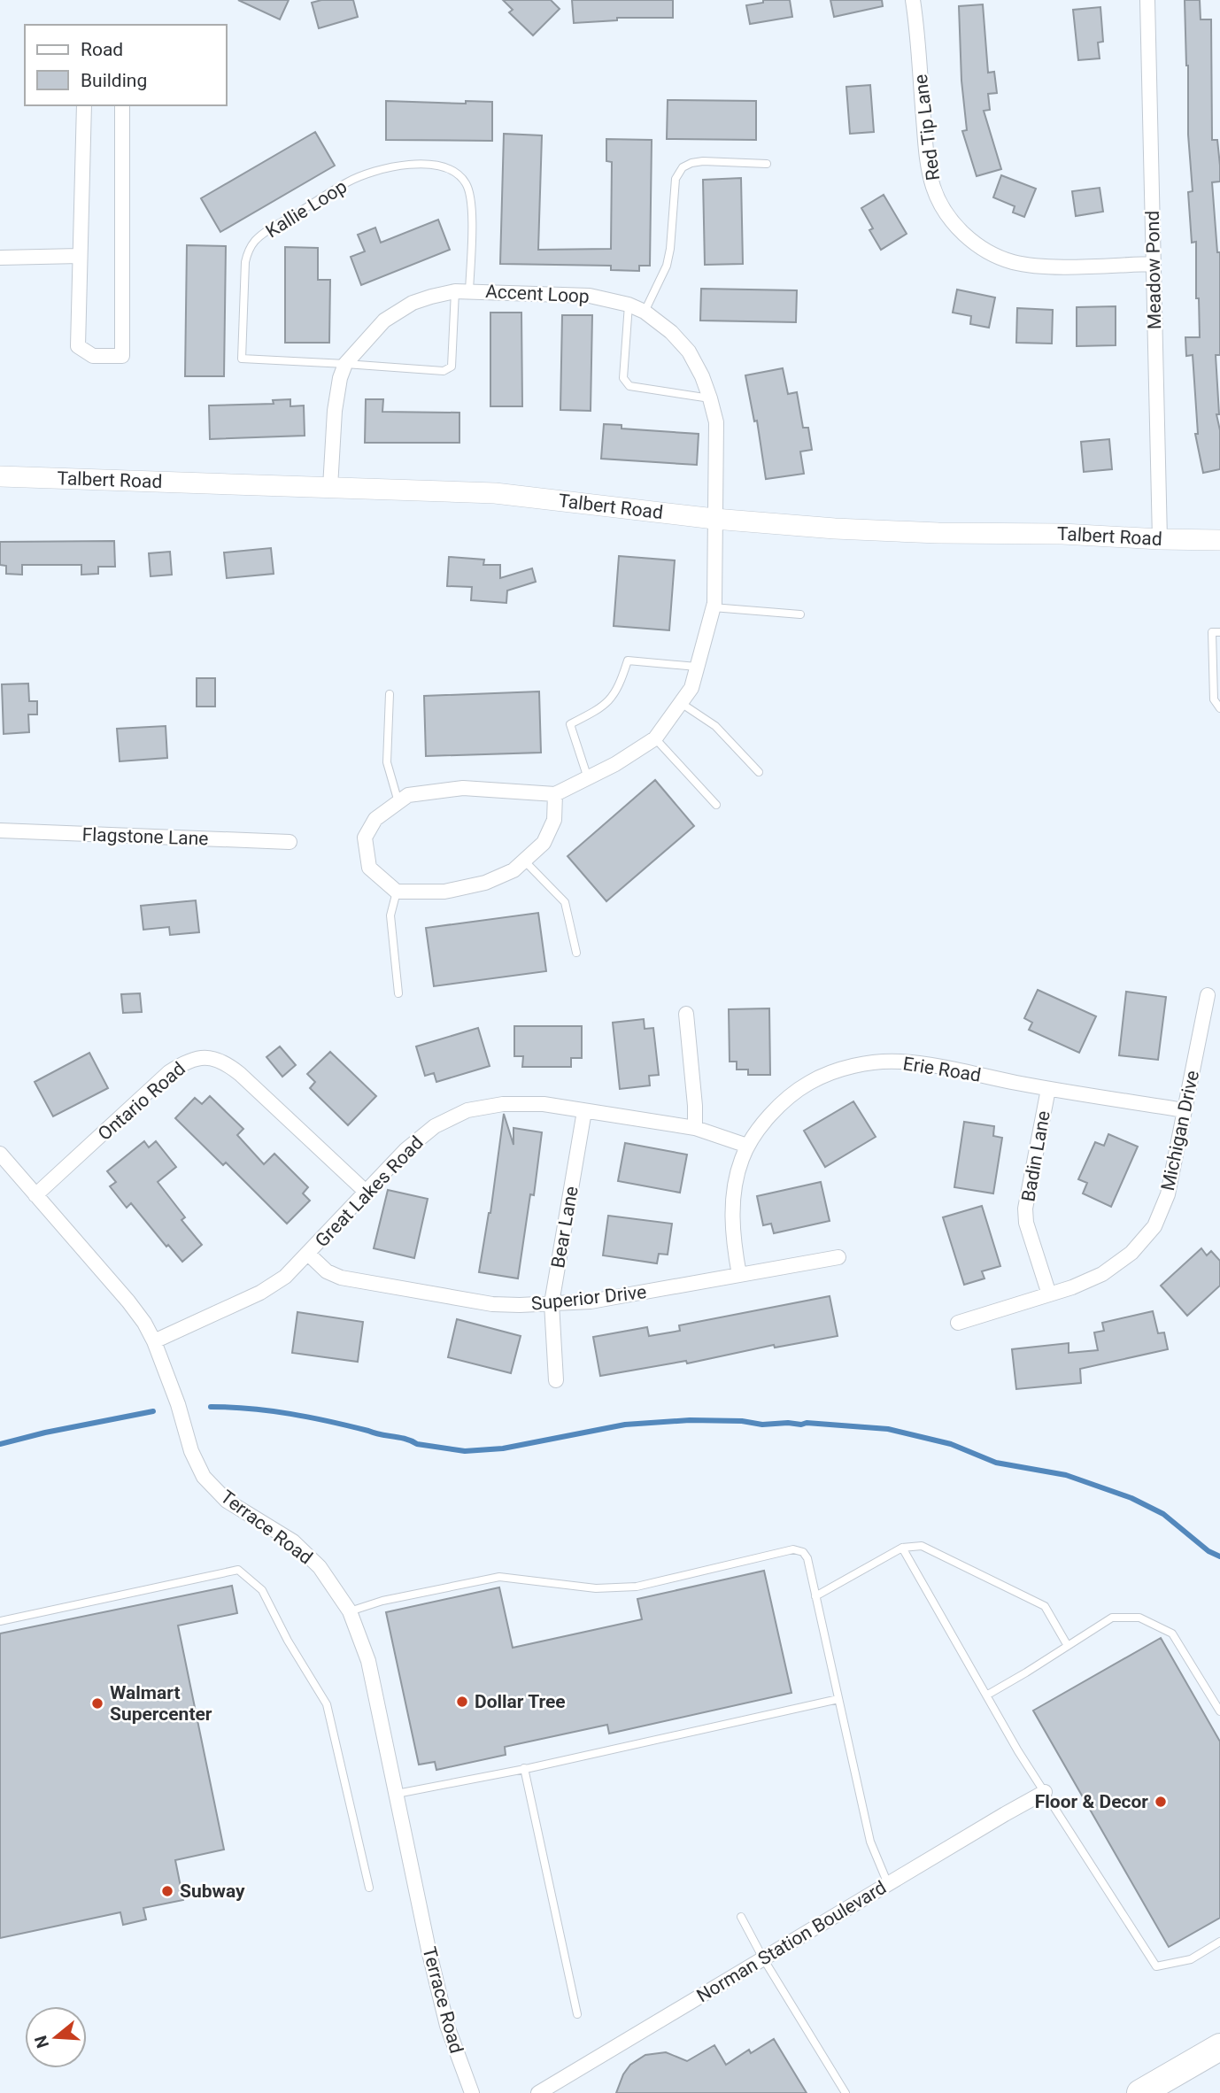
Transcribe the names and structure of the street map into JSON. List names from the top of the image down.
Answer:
{
  "streets": {
    "street": [
      "Red Tip Lane",
      "Meadow Pond",
      "Accent Loop",
      "Talbert Road",
      "Flagstone Lane",
      "Erie Road",
      "Ontario Road",
      "Michigan Drive",
      "Badin Lane",
      "Great Lakes Road",
      "Bear Lane",
      "Superior Drive",
      "Terrace Road",
      "Norman Station Boulevard"
    ],
    "lane": ["Kallie Loop"]
  },
  "crossings": [
    ["Red Tip Lane", "Meadow Pond"],
    ["Kallie Loop", "Accent Loop"],
    ["Meadow Pond", "Talbert Road"],
    ["Accent Loop", "Talbert Road"],
    ["Erie Road", "Michigan Drive"],
    ["Erie Road", "Badin Lane"],
    ["Erie Road", "Great Lakes Road"],
    ["Erie Road", "Superior Drive"],
    ["Ontario Road", "Great Lakes Road"],
    ["Ontario Road", "Terrace Road"],
    ["Michigan Drive", "Badin Lane"],
    ["Great Lakes Road", "Bear Lane"],
    ["Great Lakes Road", "Superior Drive"],
    ["Great Lakes Road", "Terrace Road"],
    ["Bear Lane", "Superior Drive"]
  ],
  "places": [
    "Dollar Tree",
    "Walmart Supercenter",
    "Floor & Decor",
    "Subway"
  ],
  "legend": ["Road", "Building"],
  "north": "left"
}
